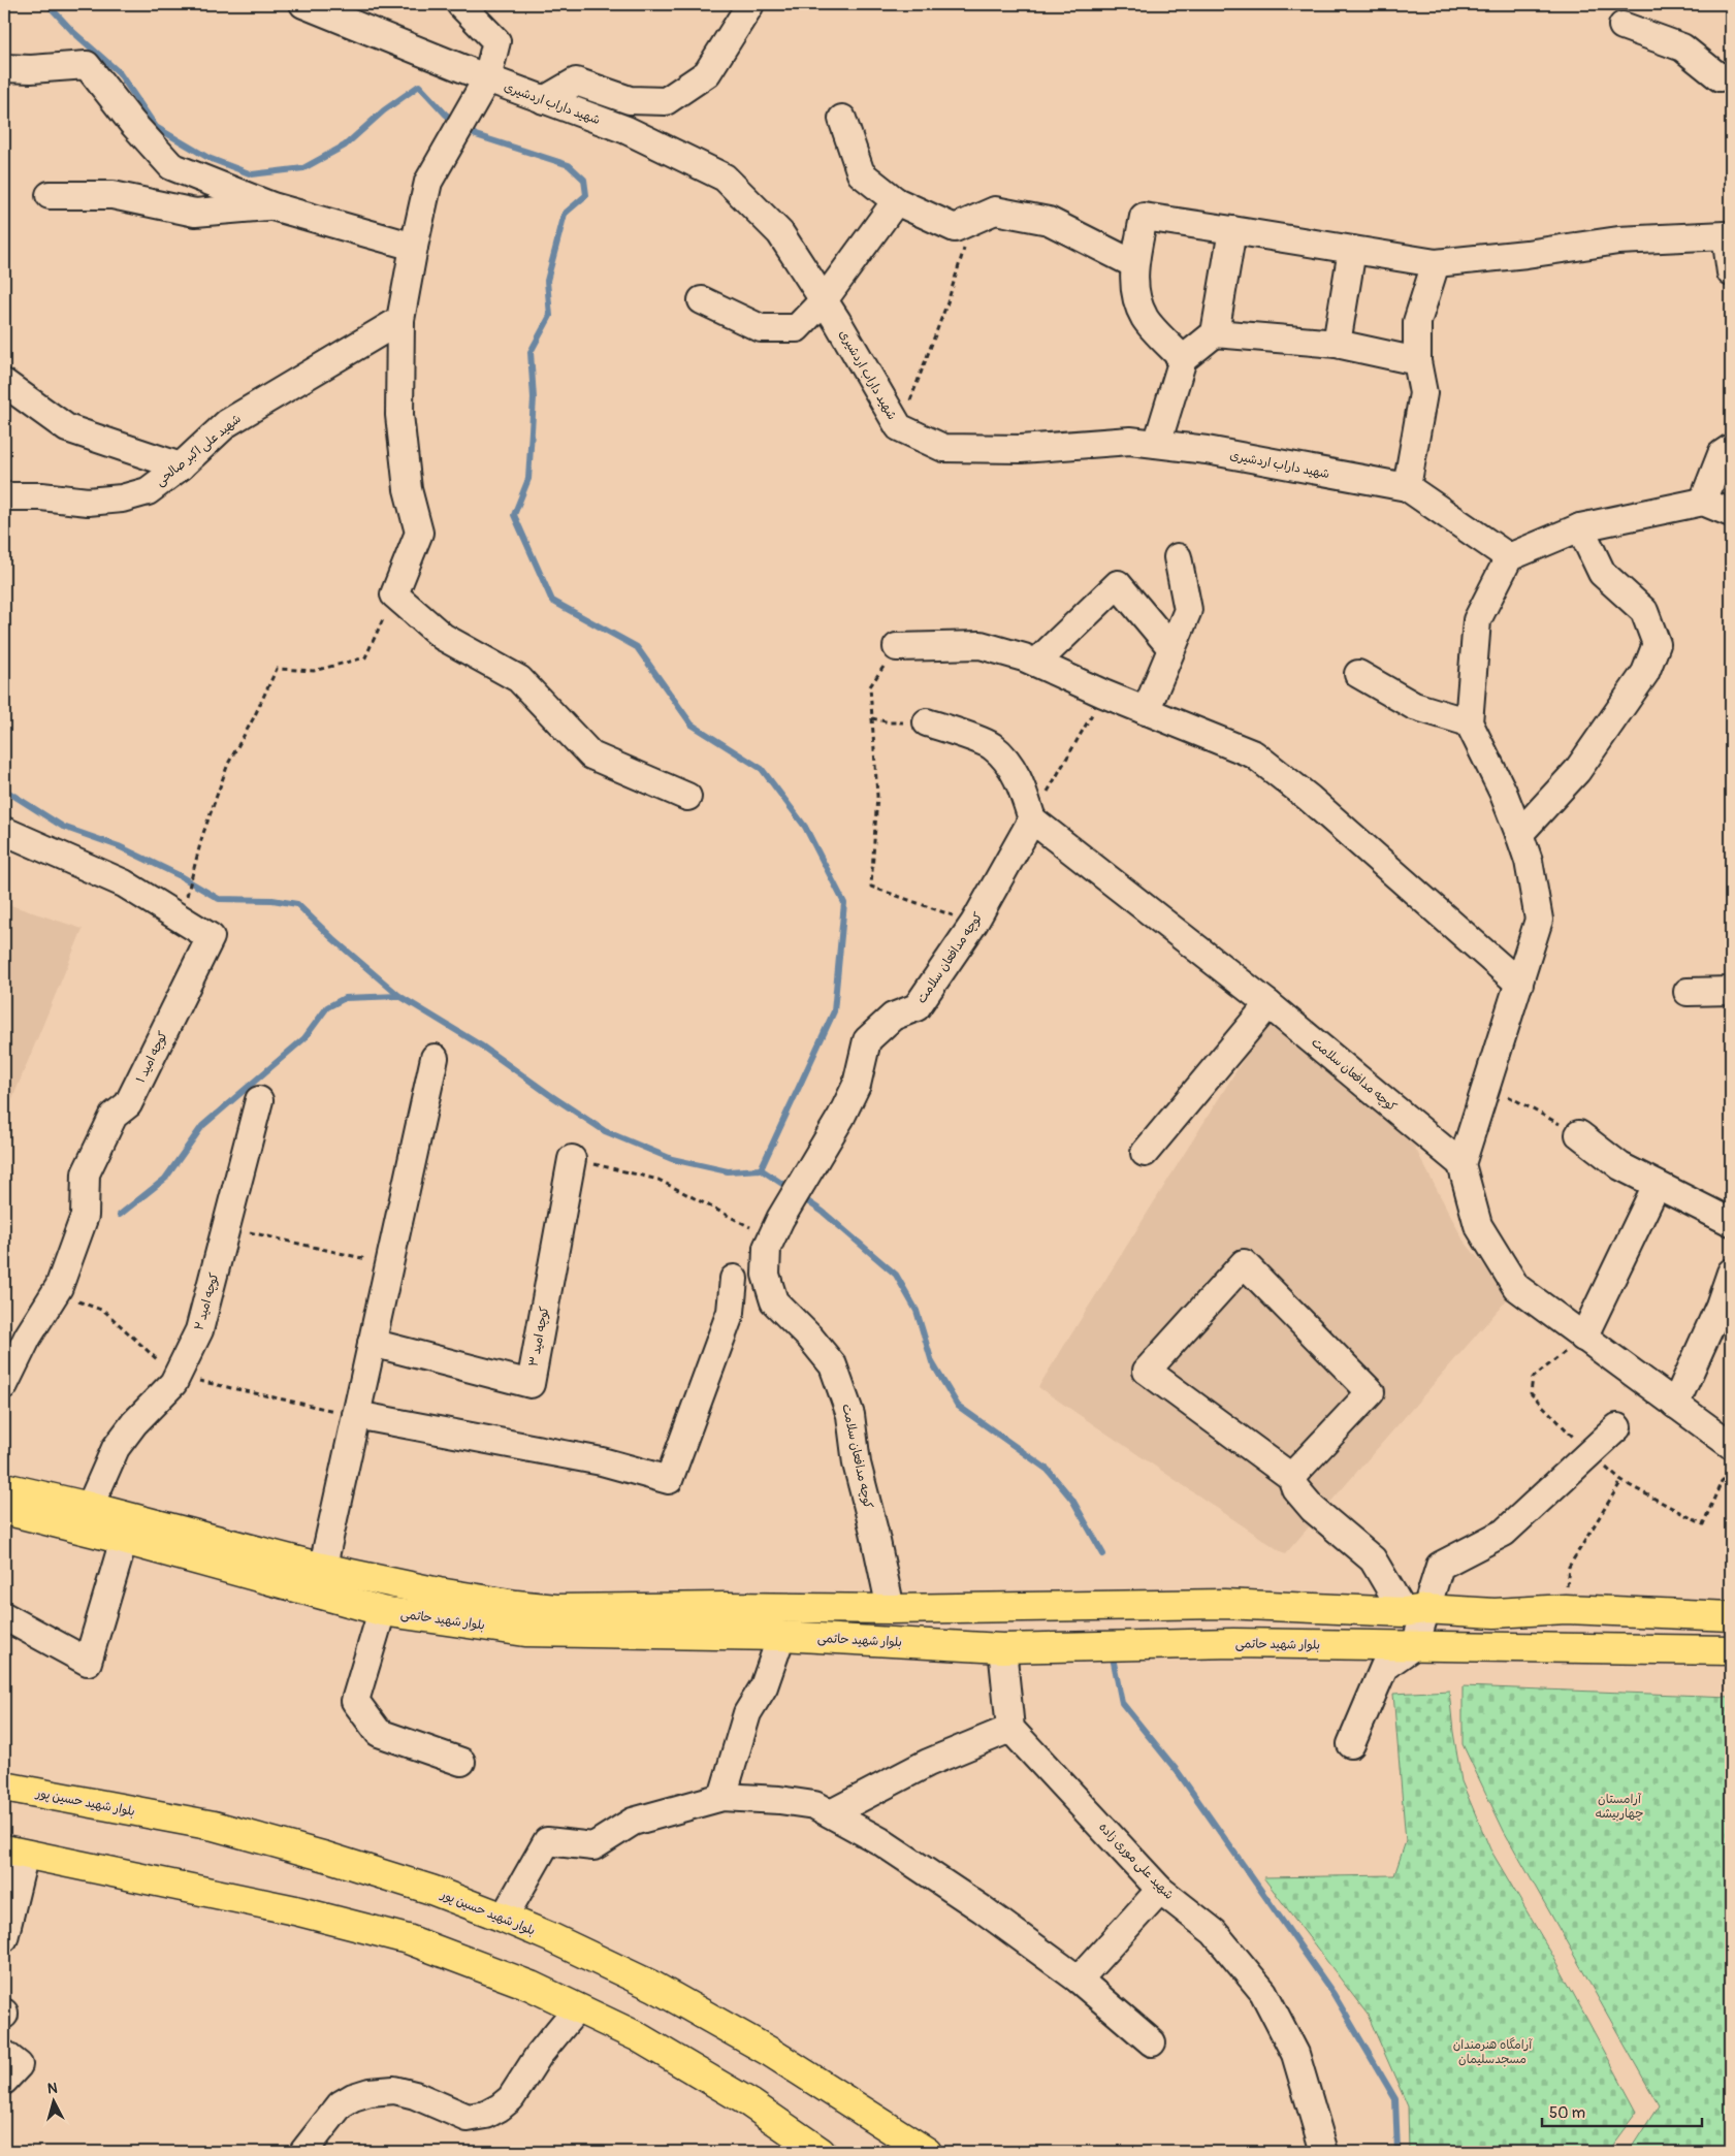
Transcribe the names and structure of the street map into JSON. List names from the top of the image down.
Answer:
{
  "streets": {
    "main road": ["بلوار شهید حاتمی", "بلوار شهيد حسین پور"],
    "street": [
      "شهید داراب اردشیری",
      "شهید علی اکبر صالحی",
      "کوچه مدافعان سلامت",
      "کوچه امید ۱",
      "کوچه امید ۲",
      "کوچه امید ۳",
      "شهید علی موری زاده"
    ]
  },
  "crossings": [
    ["کوچه مدافعان سلامت", "بلوار شهید حاتمی"],
    ["کوچه امید ۲", "بلوار شهید حاتمی"]
  ],
  "parks": ["آرامستان چهاربیشه", "آرامگاه هنرمندان مسجدسلیمان"],
  "scale_bar": "50 m",
  "north": "top"
}
